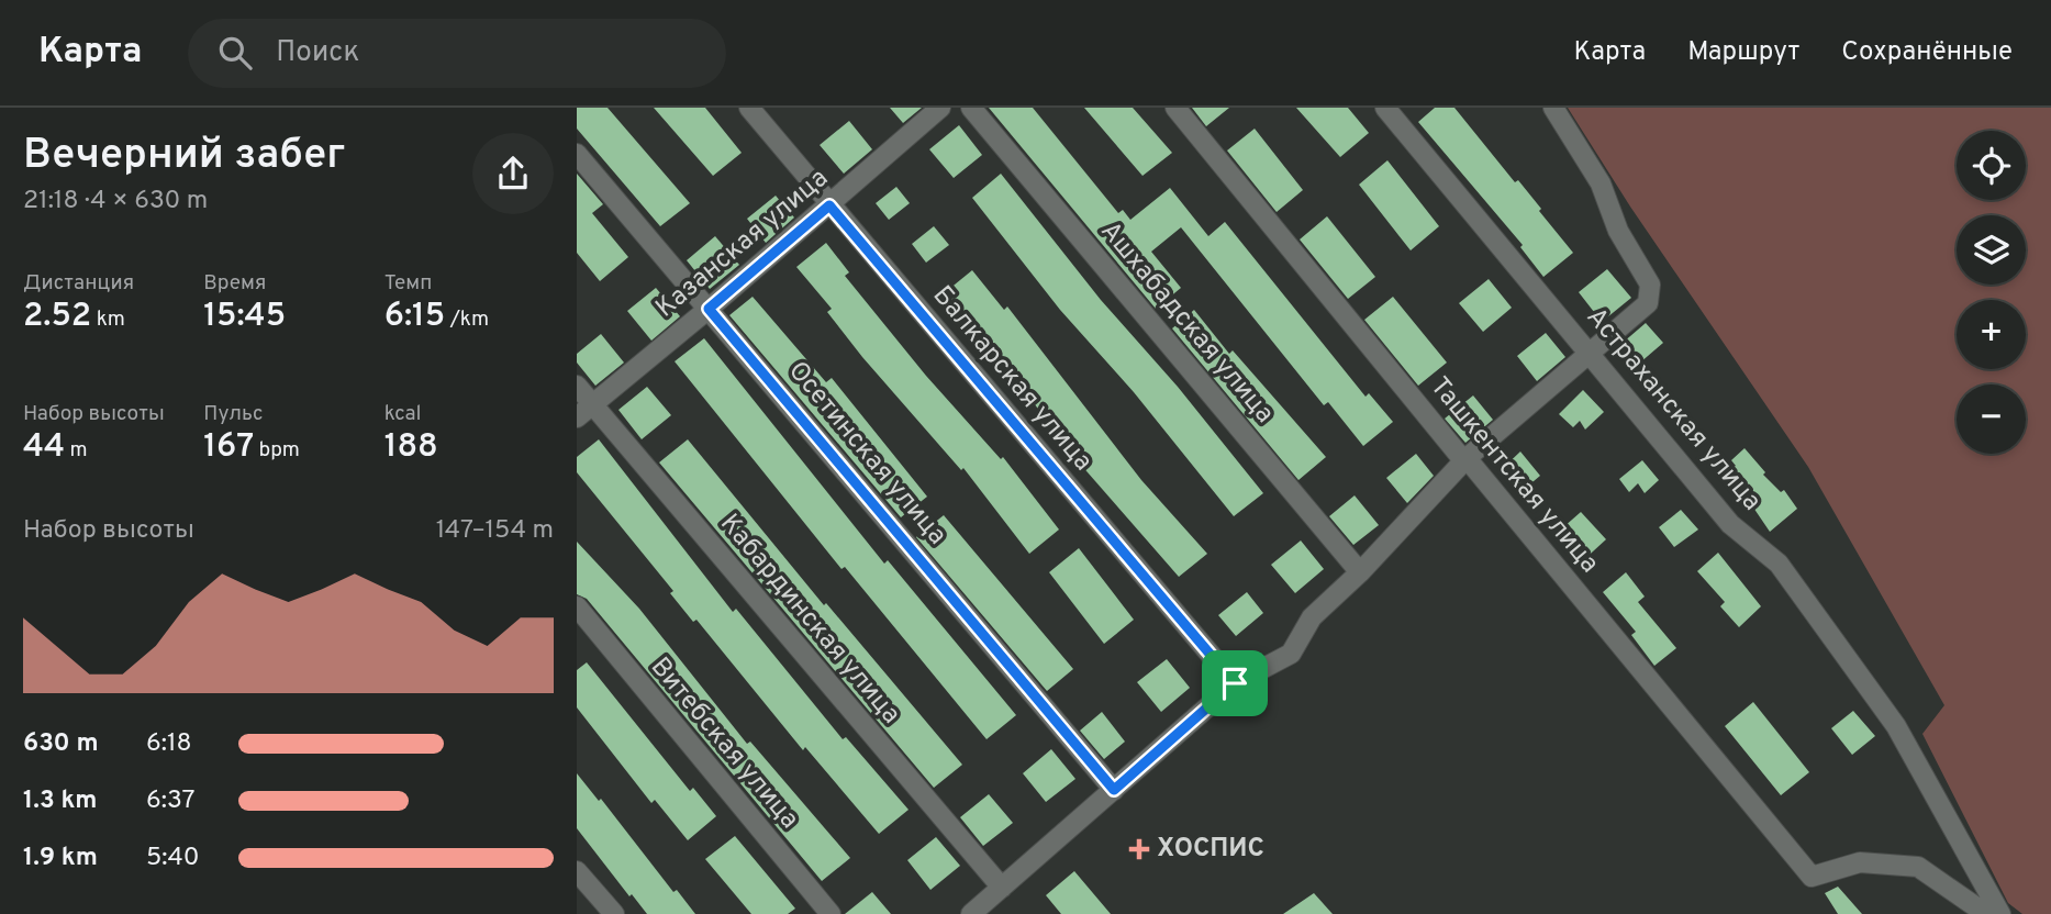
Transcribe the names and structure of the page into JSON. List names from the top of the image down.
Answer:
{
  "streets": {
    "street": [
      "Казанская улица",
      "Ашхабадская улица",
      "Балкарская улица",
      "Астраханская улица",
      "Осетинская улица",
      "Ташкентская улица",
      "Кабардинская улица",
      "Витебская улица"
    ]
  },
  "crossings": [
    ["Казанская улица", "Балкарская улица"],
    ["Казанская улица", "Осетинская улица"],
    ["Казанская улица", "Кабардинская улица"]
  ],
  "places": {
    "health": ["ХОСПИС"]
  },
  "page": {
    "header": "Карта",
    "search": "Поиск",
    "nav": ["Карта", "Маршрут", "Сохранённые"],
    "heading": ["Вечерний забег", "21:18 · 4 × 630 m"],
    "map_buttons": ["+", "−"],
    "stats": [
      ["Дистанция", "2.52 km"],
      ["Время", "15:45"],
      ["Темп", "6:15 /km"],
      ["Набор высоты", "44 m"],
      ["Пульс", "167 bpm"],
      ["kcal", "188"]
    ],
    "chart": ["Набор высоты", "147–154 m"],
    "list": [
      {
        "name": "630 m",
        "note": "6:18"
      },
      {
        "name": "1.3 km",
        "note": "6:37"
      },
      {
        "name": "1.9 km",
        "note": "5:40"
      }
    ]
  }
}
